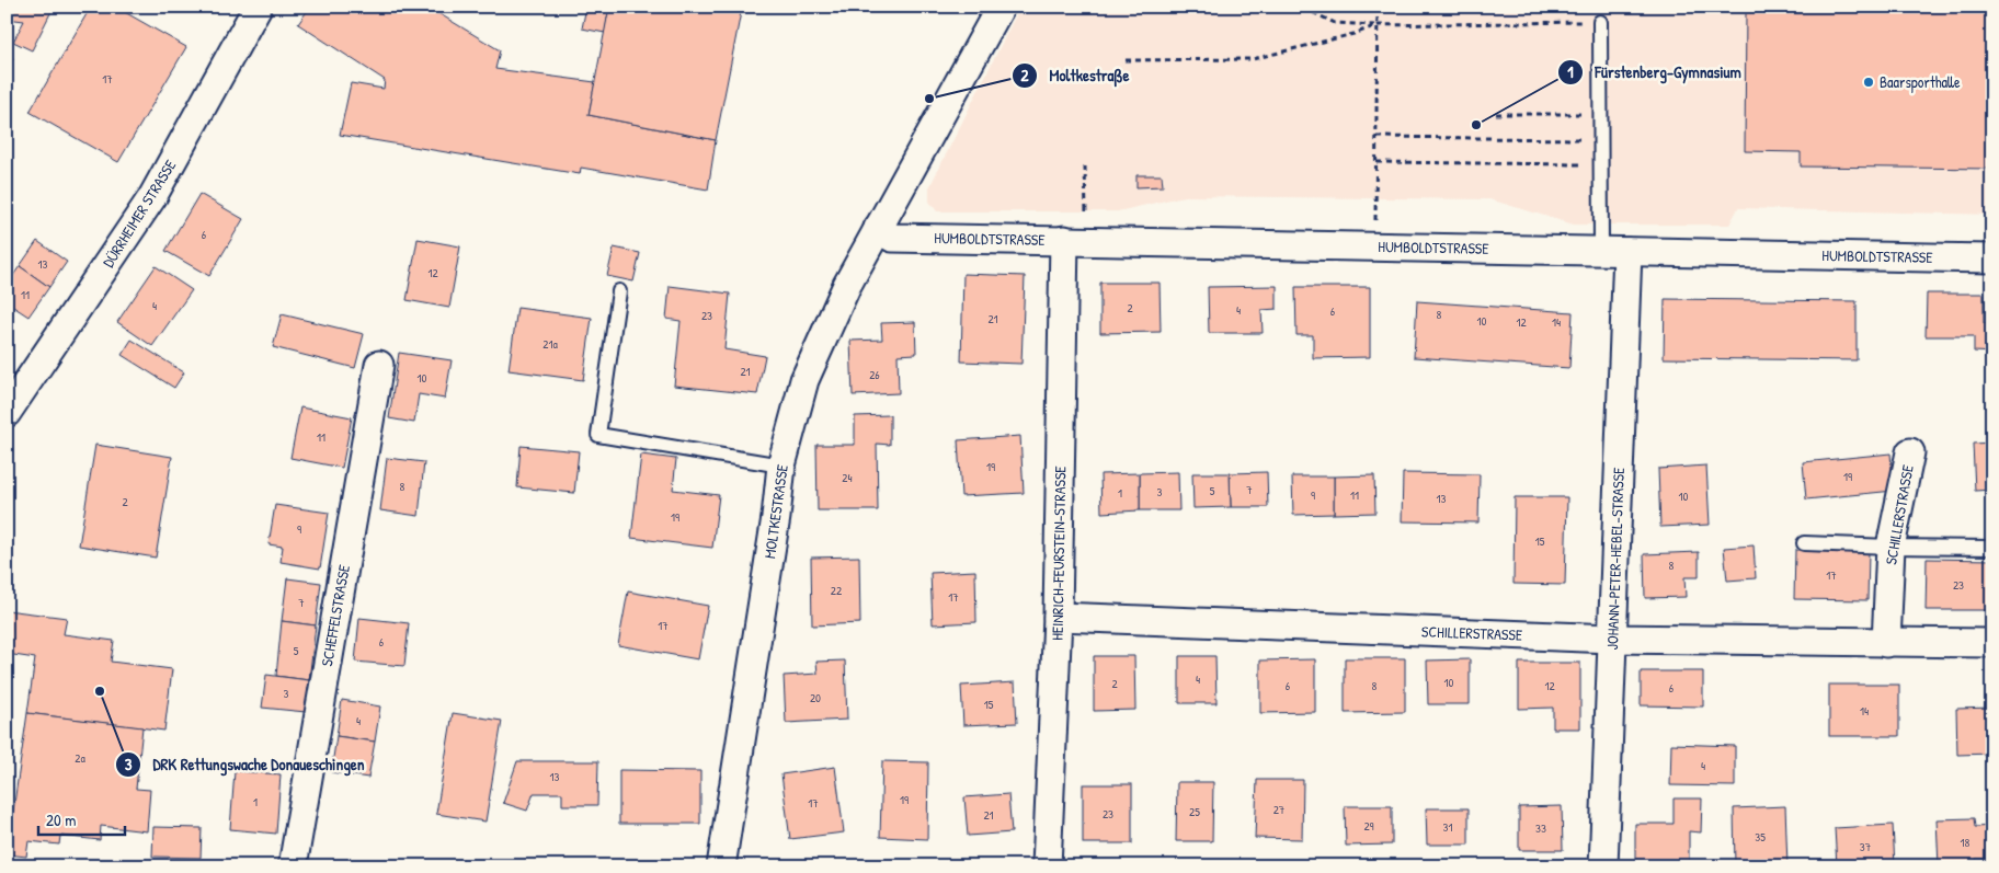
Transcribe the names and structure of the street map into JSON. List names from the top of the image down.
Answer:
{
  "streets": {
    "street": [
      "DÜRRHEIMER STRASSE",
      "HUMBOLDTSTRASSE",
      "MOLTKESTRASSE",
      "SCHILLERSTRASSE",
      "HEINRICH-FEURSTEIN-STRASSE",
      "JOHANN-PETER-HEBEL-STRASSE",
      "SCHEFFELSTRASSE"
    ]
  },
  "crossings": [
    ["HUMBOLDTSTRASSE", "MOLTKESTRASSE"],
    ["HUMBOLDTSTRASSE", "HEINRICH-FEURSTEIN-STRASSE"],
    ["HUMBOLDTSTRASSE", "JOHANN-PETER-HEBEL-STRASSE"],
    ["SCHILLERSTRASSE", "HEINRICH-FEURSTEIN-STRASSE"],
    ["SCHILLERSTRASSE", "JOHANN-PETER-HEBEL-STRASSE"]
  ],
  "places": [
    "Baarsporthalle",
    "Moltkestraße",
    "Fürstenberg-Gymnasium",
    "DRK Rettungswache Donaueschingen"
  ],
  "house_numbers": [
    "17",
    "6",
    "13",
    "12",
    "11",
    "4",
    "2",
    "4",
    "6",
    "8",
    "23",
    "21",
    "10",
    "12",
    "14",
    "21a",
    "21",
    "26",
    "10",
    "11",
    "19",
    "19",
    "24",
    "8",
    "7",
    "5",
    "3",
    "1",
    "9",
    "11",
    "10",
    "13",
    "2",
    "19",
    "9",
    "15",
    "8",
    "17",
    "23",
    "22",
    "17",
    "7",
    "17",
    "6",
    "5",
    "4",
    "10",
    "2",
    "6",
    "8",
    "12",
    "6",
    "3",
    "20",
    "15",
    "14",
    "4",
    "2a",
    "4",
    "13",
    "19",
    "1",
    "17",
    "27",
    "25",
    "23",
    "21",
    "29",
    "31",
    "33",
    "35",
    "18",
    "37"
  ],
  "scale_bar": "20 m"
}
